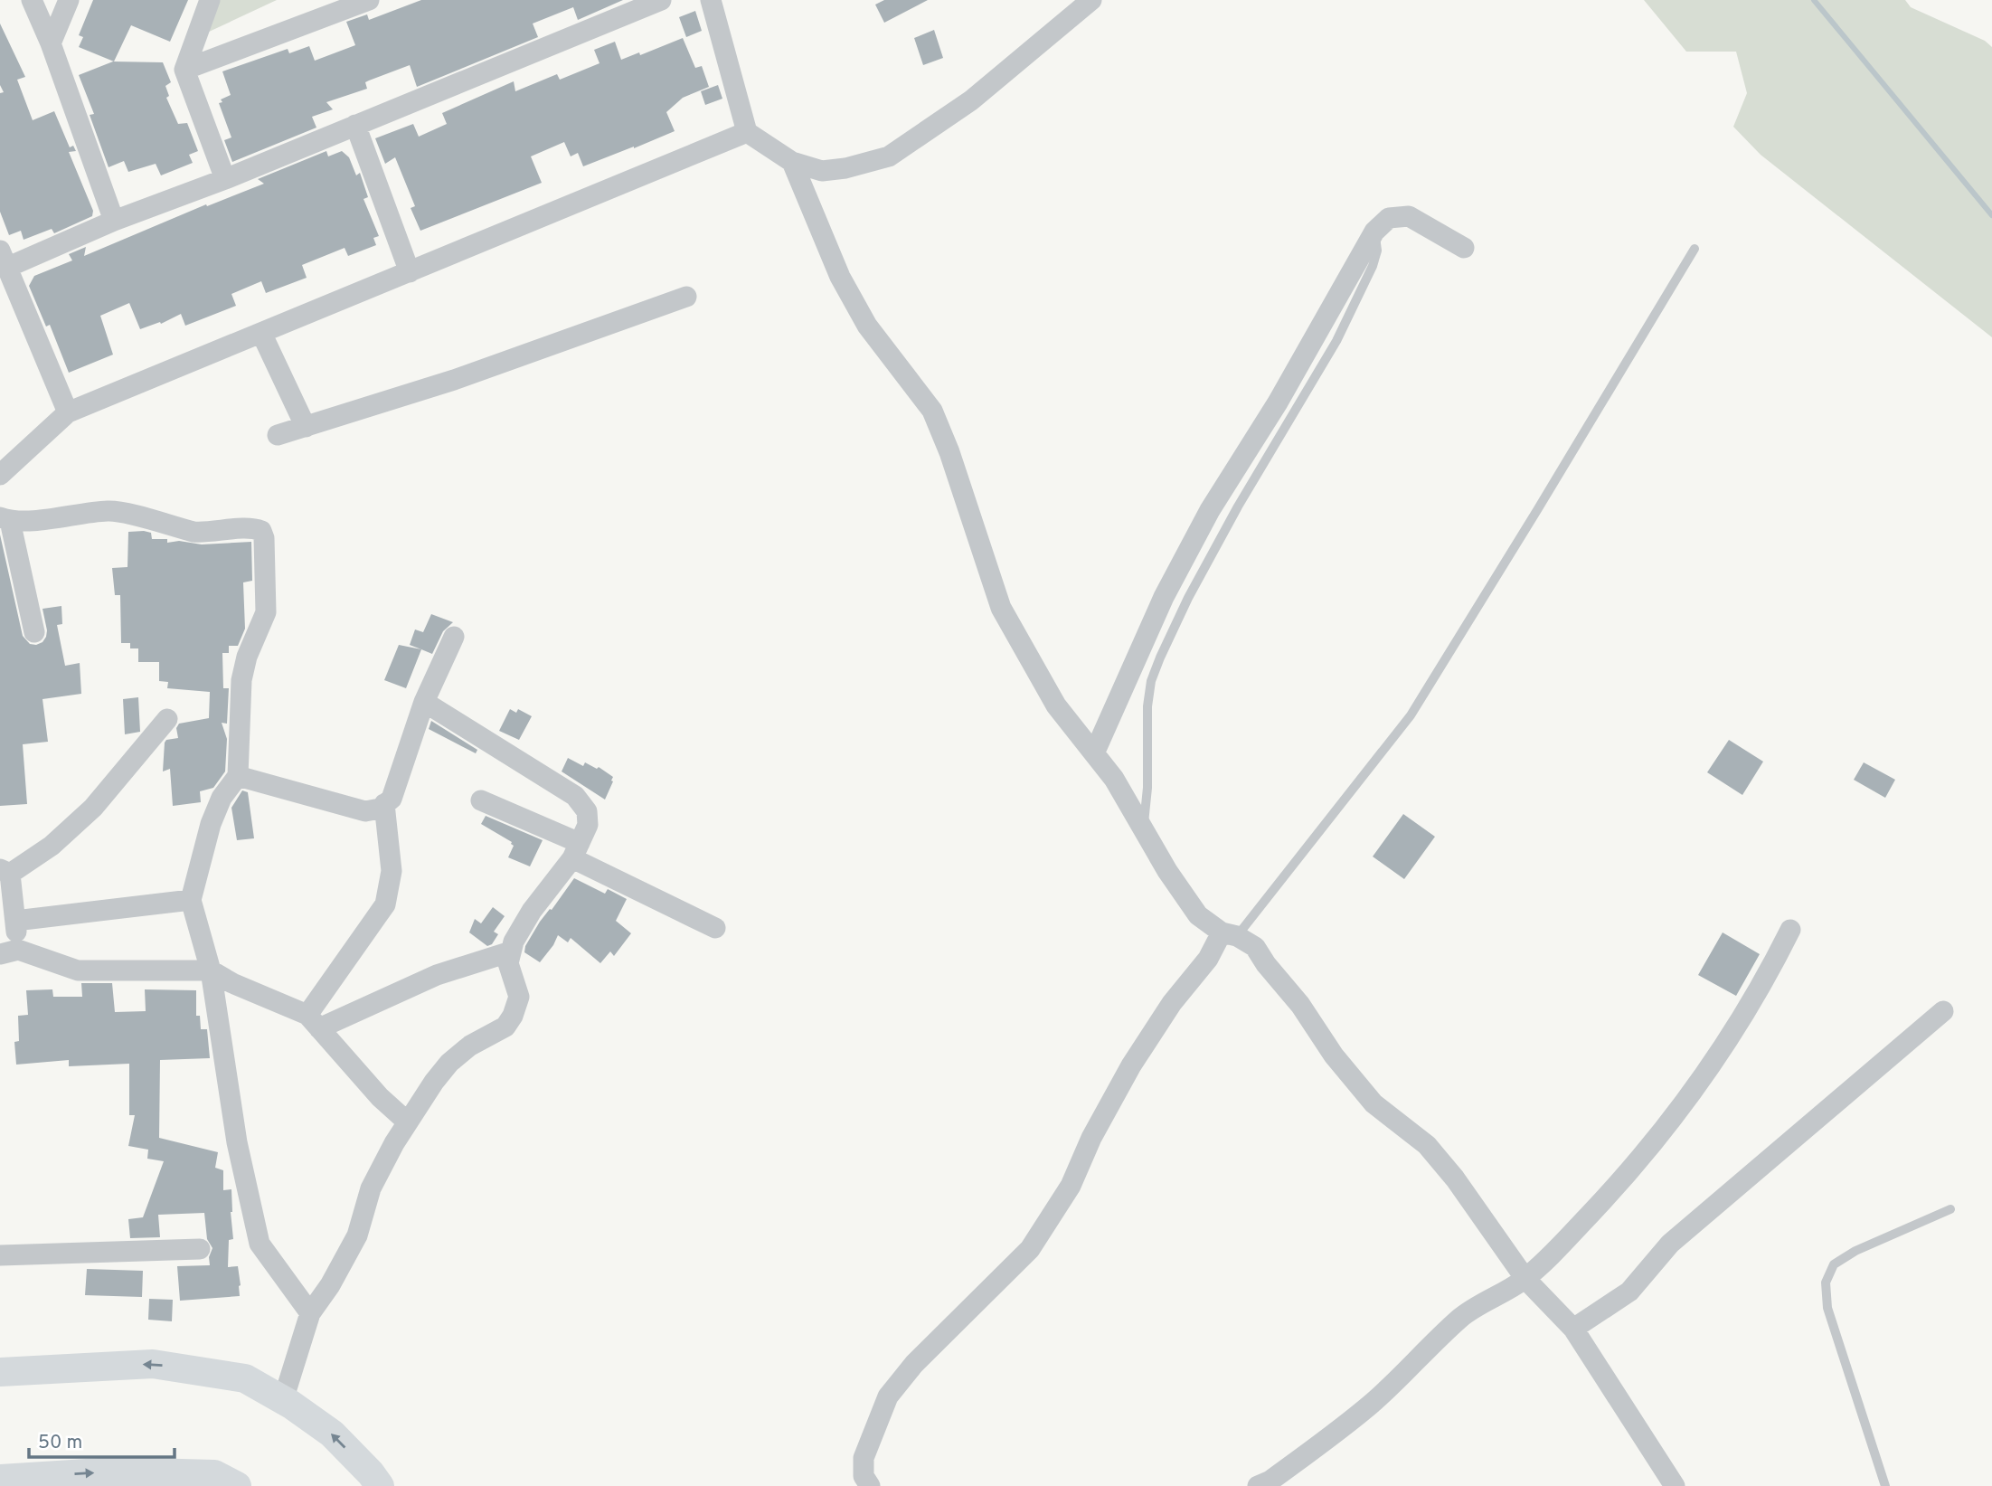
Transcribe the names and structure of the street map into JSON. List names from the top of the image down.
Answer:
{
  "scale_bar": "50 m"
}
